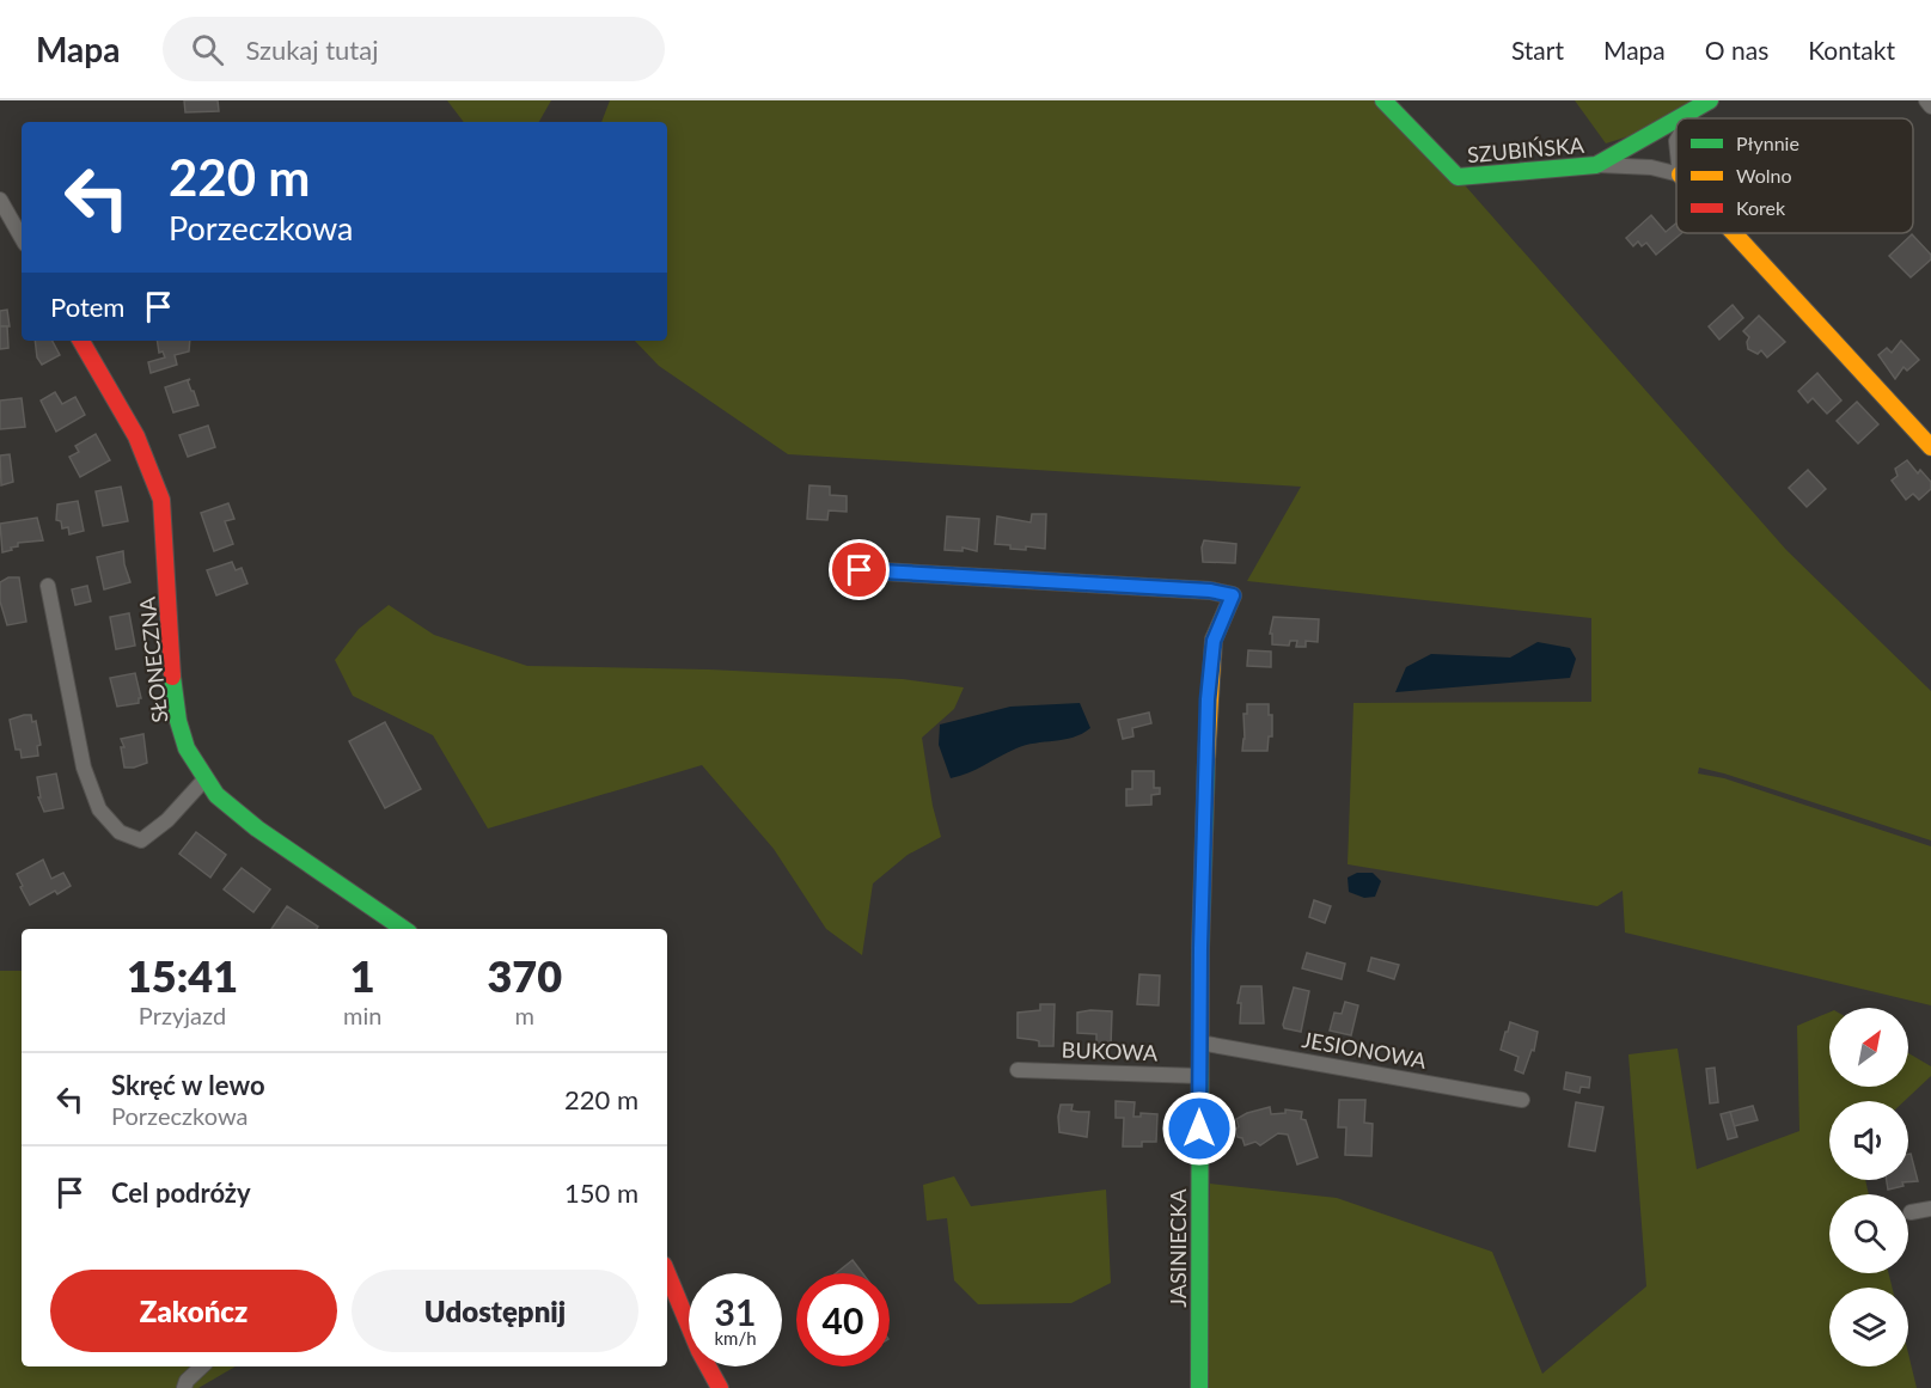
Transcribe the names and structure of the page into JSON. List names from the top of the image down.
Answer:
{
  "streets": {
    "street": [
      "SZUBIŃSKA",
      "SŁONECZNA",
      "JESIONOWA",
      "BUKOWA",
      "JASINIECKA"
    ]
  },
  "crossings": [
    ["JESIONOWA", "JASINIECKA"],
    ["BUKOWA", "JASINIECKA"]
  ],
  "legend": ["Płynnie", "Wolno", "Korek"],
  "north": "top right",
  "page": {
    "header": "Mapa",
    "search": "Szukaj tutaj",
    "nav": [
      "Start",
      "Mapa",
      "O nas",
      "Kontakt"
    ],
    "turn": ["220 m", "Porzeczkowa"],
    "then": "Potem",
    "eta": [
      "15:41",
      "Przyjazd",
      "1",
      "min",
      "370",
      "m"
    ],
    "list": [
      {
        "name": "Skręć w lewo",
        "note": "Porzeczkowa",
        "value": "220 m"
      },
      {
        "name": "Cel podróży",
        "value": "150 m"
      }
    ],
    "buttons": ["Zakończ", "Udostępnij"],
    "speed": "31 km/h",
    "limit": "40"
  }
}
